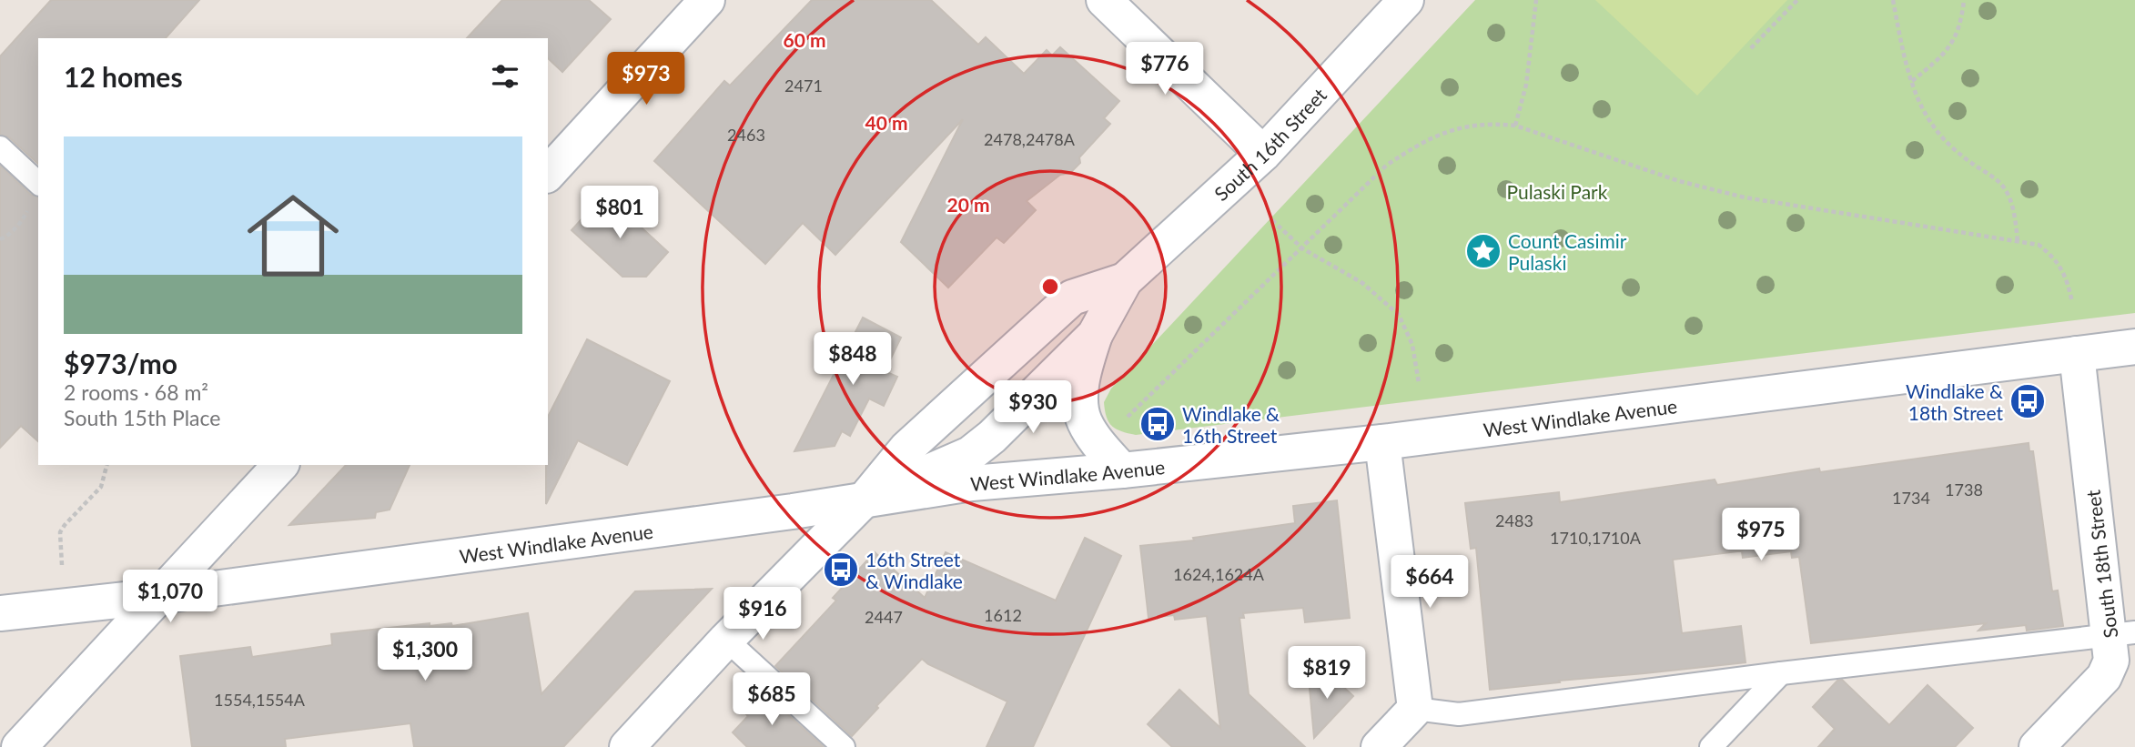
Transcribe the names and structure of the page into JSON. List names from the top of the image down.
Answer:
{
  "streets": {
    "street": ["South 16th Street", "West Windlake Avenue", "South 18th Street"]
  },
  "crossings": [
    ["South 16th Street", "West Windlake Avenue"],
    ["West Windlake Avenue", "South 18th Street"]
  ],
  "parks": ["Pulaski Park"],
  "places": {
    "place": ["Count Casimir Pulaski"],
    "bus stop": ["Windlake & 18th Street", "Windlake & 16th Street", "16th Street & Windlake"]
  },
  "house_numbers": [
    "2471",
    "2463",
    "2478,2478A",
    "1738",
    "1734",
    "2483",
    "1710,1710A",
    "1624,1624A",
    "1612",
    "2447",
    "1554,1554A"
  ],
  "page": {
    "heading": "12 homes",
    "price": [
      "$776",
      "$973",
      "$801",
      "$848",
      "$930",
      "$975",
      "$664",
      "$1,070",
      "$916",
      "$1,300",
      "$819",
      "$685"
    ],
    "list": [
      {
        "name": "$973/mo",
        "note": "2 rooms · 68 m² · South 15th Place"
      }
    ]
  },
  "rings": ["60 m", "40 m", "20 m"]
}
